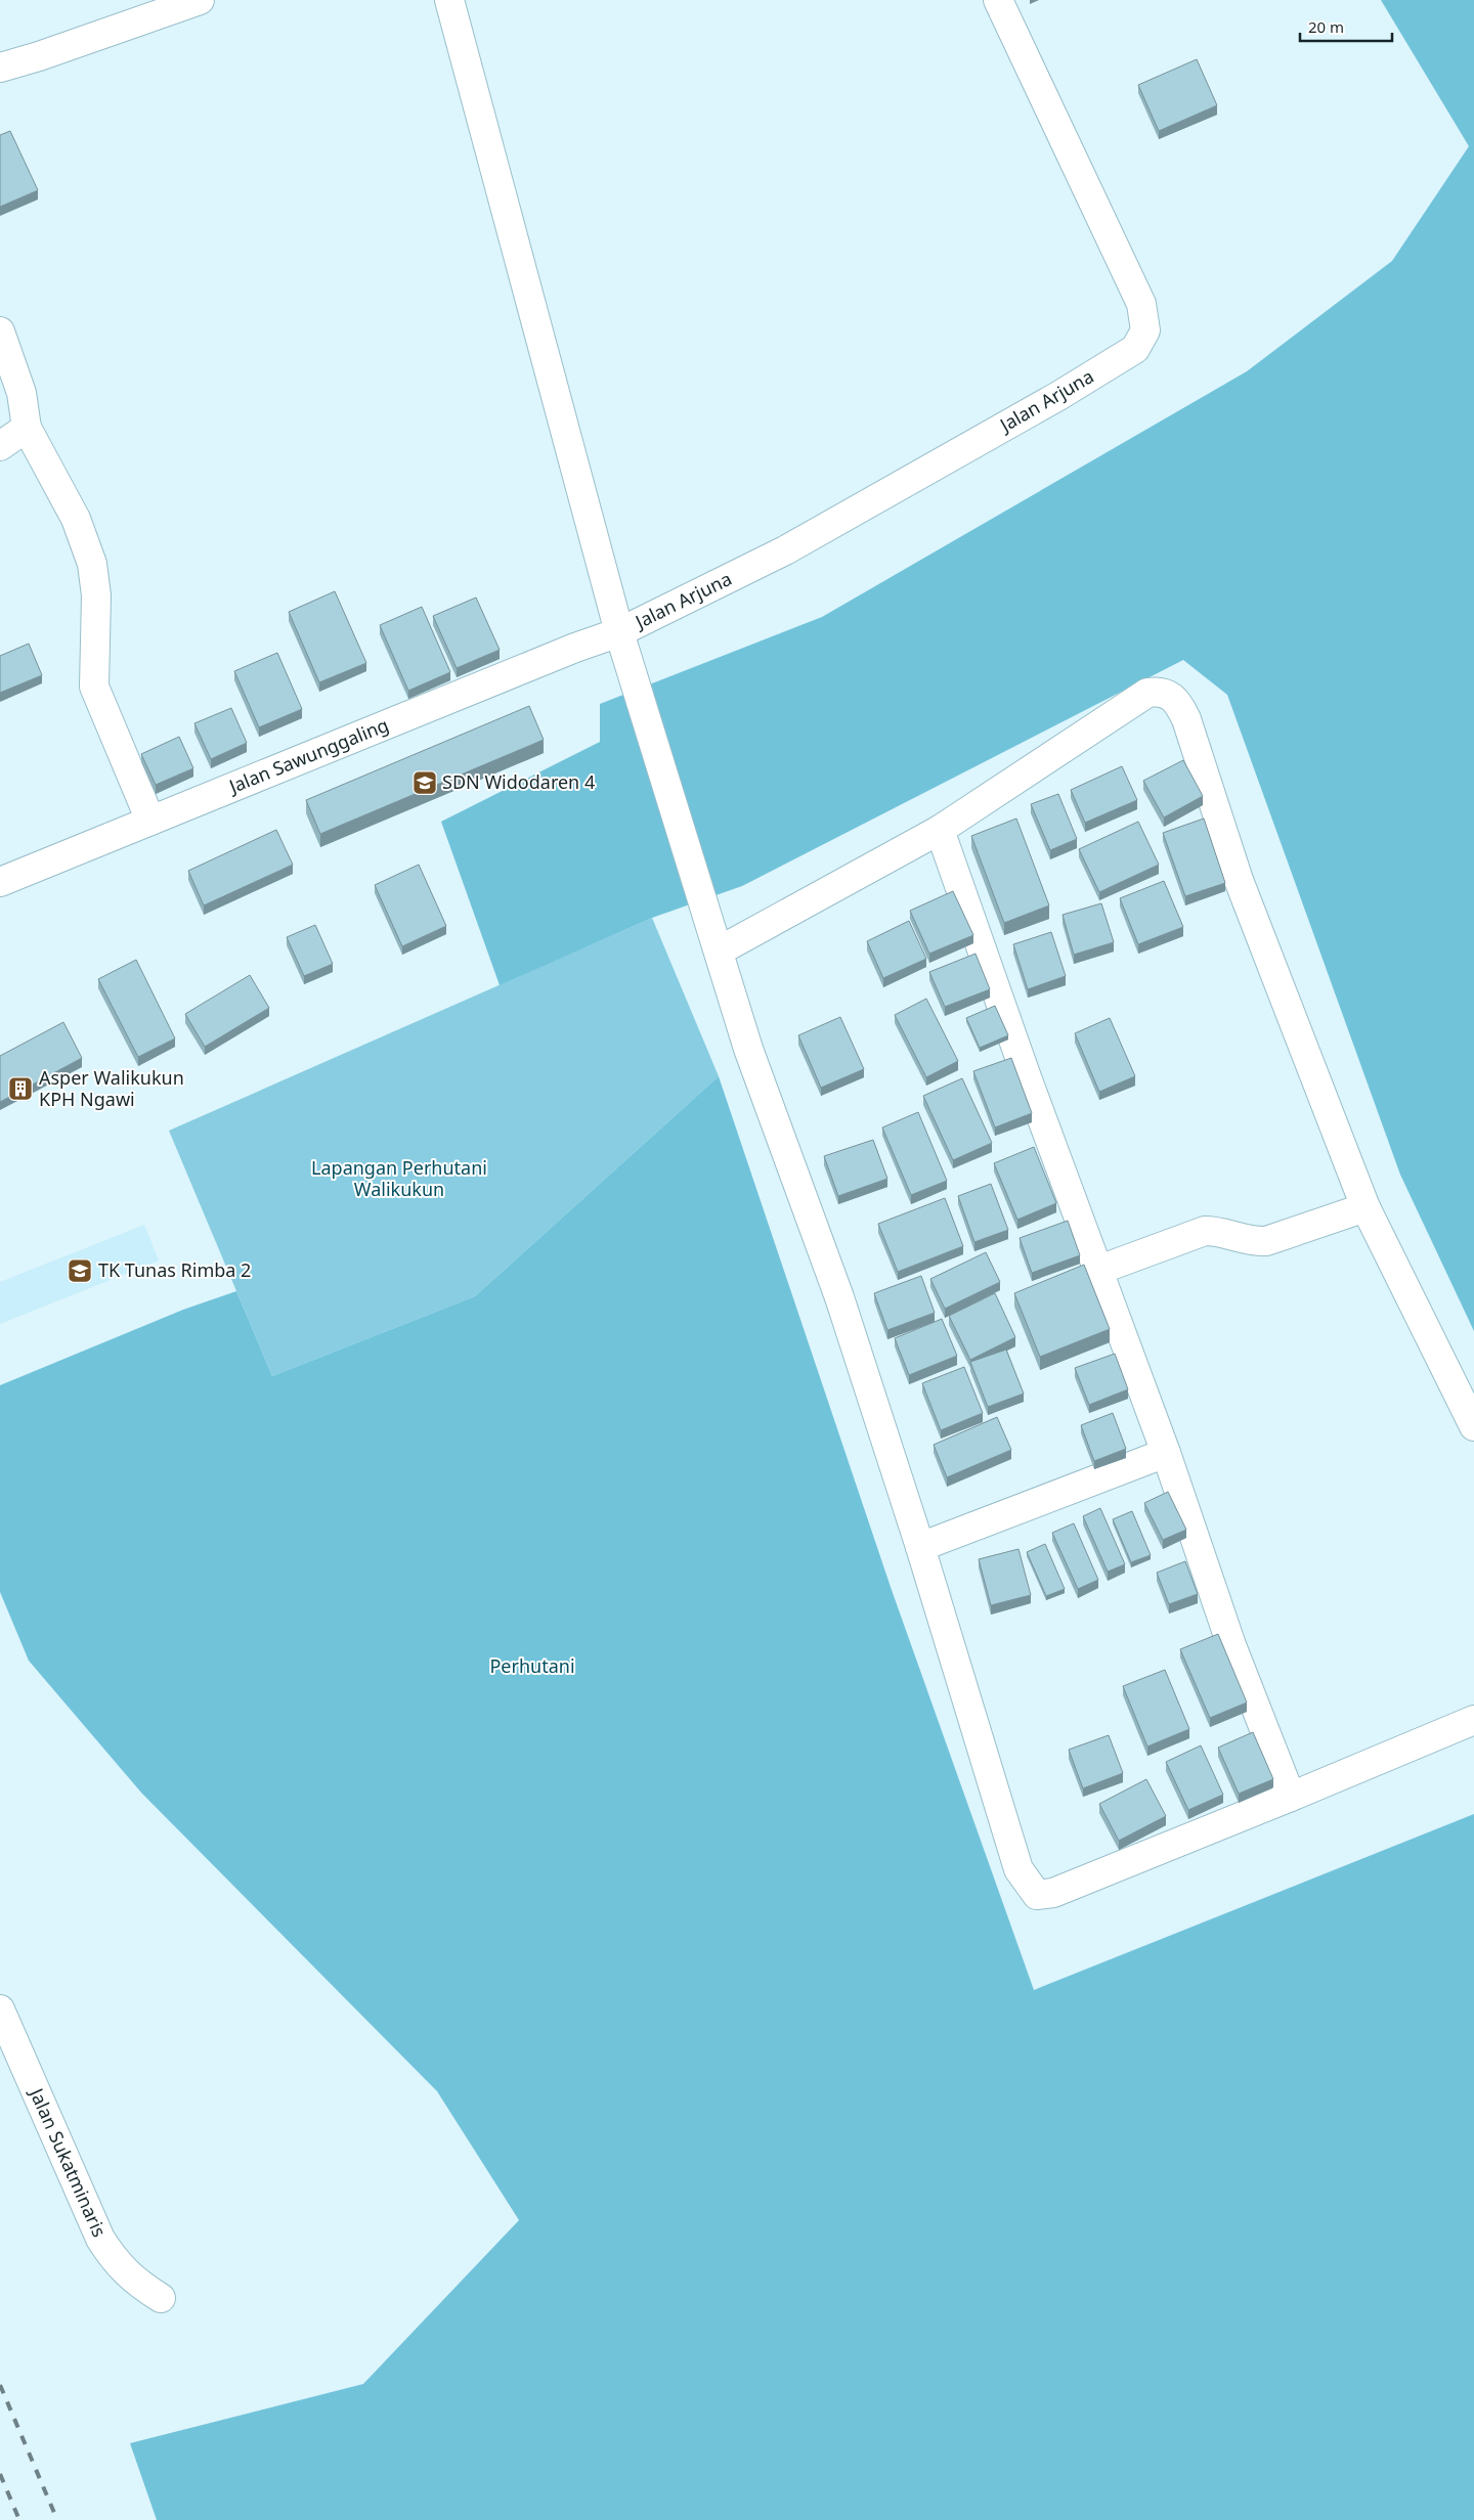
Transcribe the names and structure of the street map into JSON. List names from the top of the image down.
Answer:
{
  "streets": {
    "street": ["Jalan Arjuna", "Jalan Sawunggaling", "Jalan Sukatminaris"]
  },
  "crossings": [
    ["Jalan Arjuna", "Jalan Sawunggaling"]
  ],
  "parks": ["Lapangan Perhutani Walikukun", "Perhutani"],
  "places": {
    "school or university": ["SDN Widodaren 4", "TK Tunas Rimba 2"],
    "building": ["Asper Walikukun KPH Ngawi"]
  },
  "scale_bar": "20 m"
}
